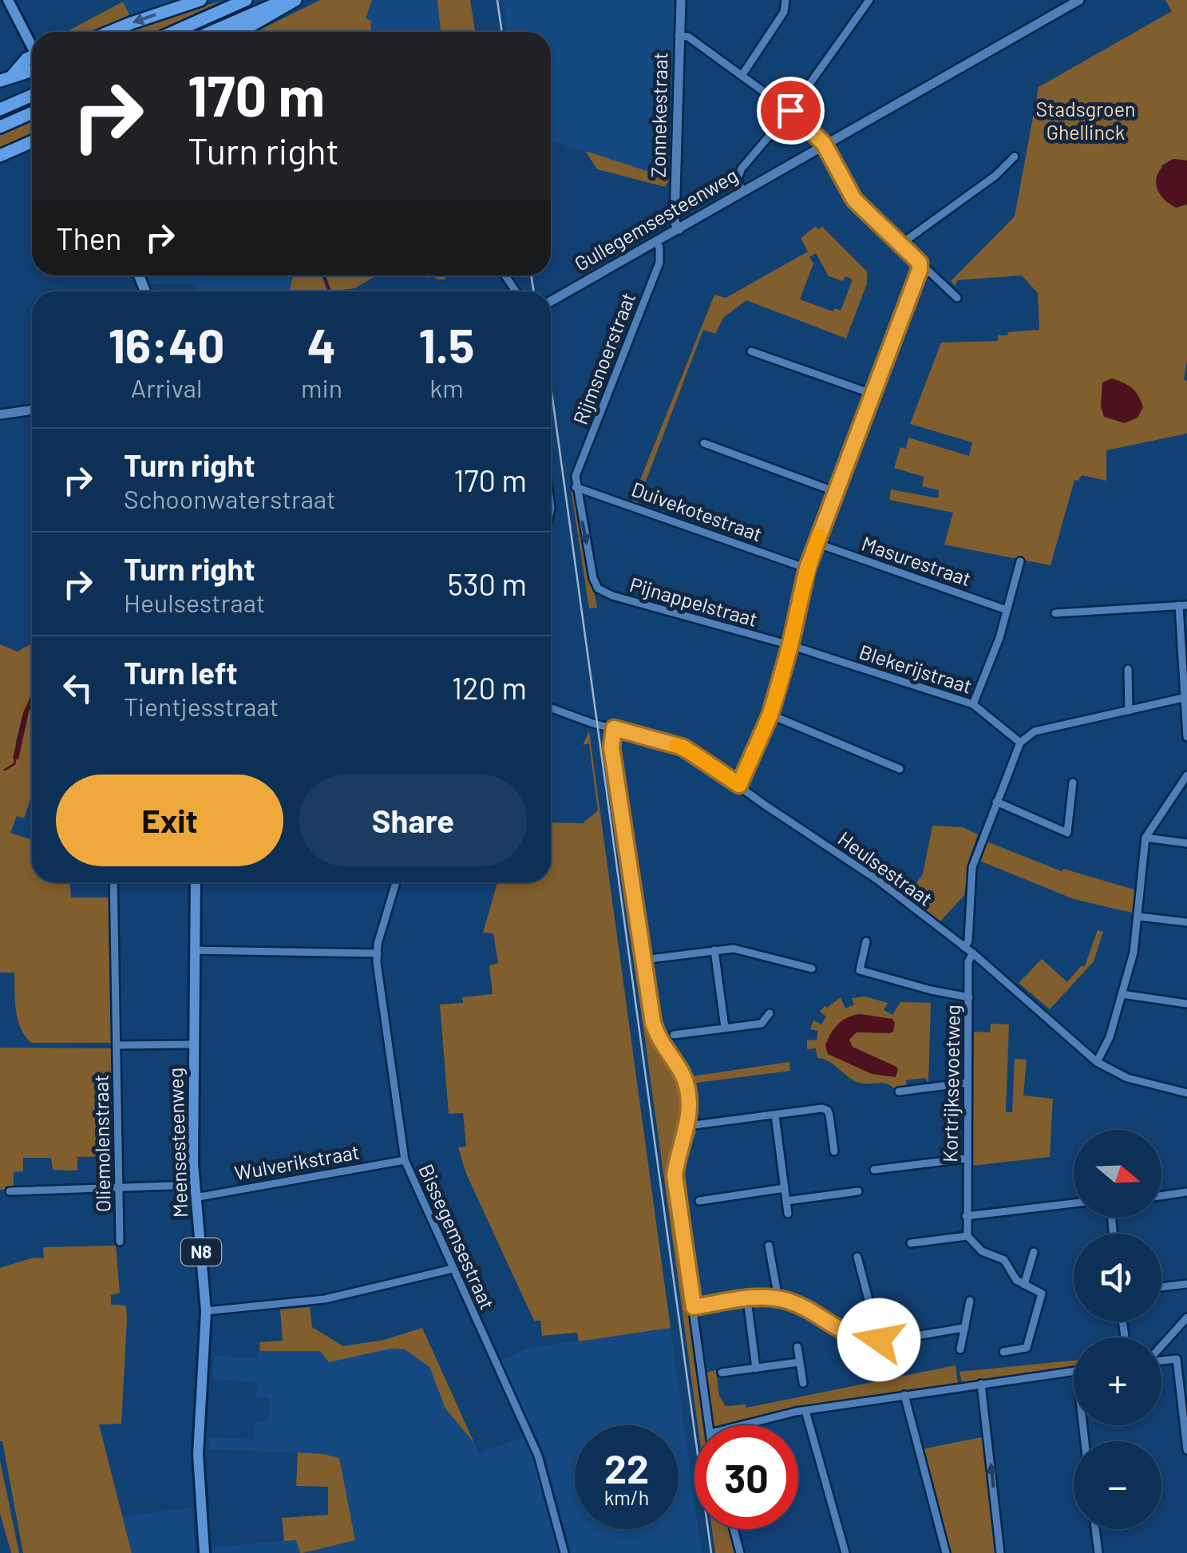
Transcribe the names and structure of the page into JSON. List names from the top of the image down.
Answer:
{
  "streets": {
    "main road": ["Meensesteenweg", "N8"],
    "street": [
      "Zonnekestraat",
      "Gullegemsesteenweg",
      "Rijmsnoerstraat",
      "Duivekotestraat",
      "Masurestraat",
      "Pijnappelstraat",
      "Blekerijstraat",
      "Heulsestraat",
      "Kortrijksevoetweg",
      "Oliemolenstraat",
      "Wulverikstraat",
      "Bissegemsestraat"
    ]
  },
  "crossings": [
    ["Zonnekestraat", "Gullegemsesteenweg"],
    ["Gullegemsesteenweg", "Rijmsnoerstraat"],
    ["Rijmsnoerstraat", "Duivekotestraat"],
    ["Rijmsnoerstraat", "Pijnappelstraat"],
    ["Duivekotestraat", "Pijnappelstraat"],
    ["Pijnappelstraat", "Blekerijstraat"],
    ["Heulsestraat", "Kortrijksevoetweg"],
    ["Meensesteenweg", "Oliemolenstraat"],
    ["Meensesteenweg", "Wulverikstraat"],
    ["Wulverikstraat", "Bissegemsestraat"]
  ],
  "one_way": ["Pijnappelstraat"],
  "parks": ["Stadsgroen Ghellinck"],
  "north": "right",
  "page": {
    "turn": ["170 m", "Turn right"],
    "then": "Then",
    "eta": [
      "16:40",
      "Arrival",
      "4",
      "min",
      "1.5",
      "km"
    ],
    "list": [
      {
        "name": "Turn right",
        "note": "Schoonwaterstraat",
        "value": "170 m"
      },
      {
        "name": "Turn right",
        "note": "Heulsestraat",
        "value": "530 m"
      },
      {
        "name": "Turn left",
        "note": "Tientjesstraat",
        "value": "120 m"
      }
    ],
    "buttons": ["Exit", "Share"],
    "map_buttons": ["+", "−"],
    "speed": "22 km/h",
    "limit": "30"
  }
}
